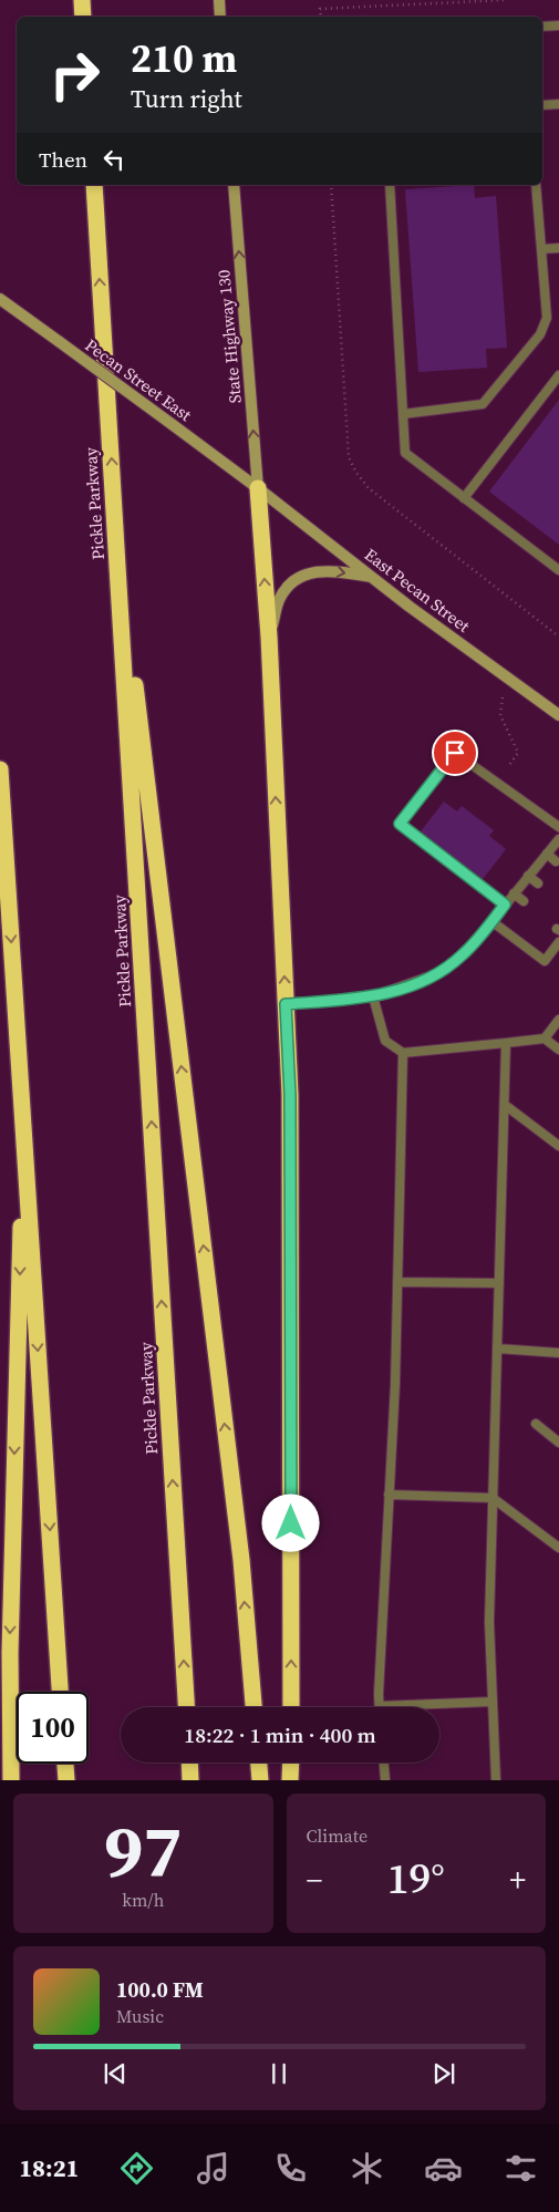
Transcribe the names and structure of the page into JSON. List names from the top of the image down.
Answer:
{
  "streets": {
    "highway": ["Pickle Parkway"],
    "main road": ["State Highway 130", "Pecan Street East", "East Pecan Street"]
  },
  "crossings": [
    ["State Highway 130", "Pecan Street East"],
    ["State Highway 130", "East Pecan Street"],
    ["Pecan Street East", "East Pecan Street"]
  ],
  "one_way": ["State Highway 130"],
  "page": {
    "turn": ["210 m", "Turn right"],
    "then": "Then",
    "limit": "100",
    "trip": "18:22 · 1 min · 400 m",
    "tile": [
      ["97", "km/h"],
      "Climate"
    ],
    "heat": ["−", "19°", "+"],
    "song": ["100.0 FM", "Music"],
    "tabs": "18:21"
  }
}
